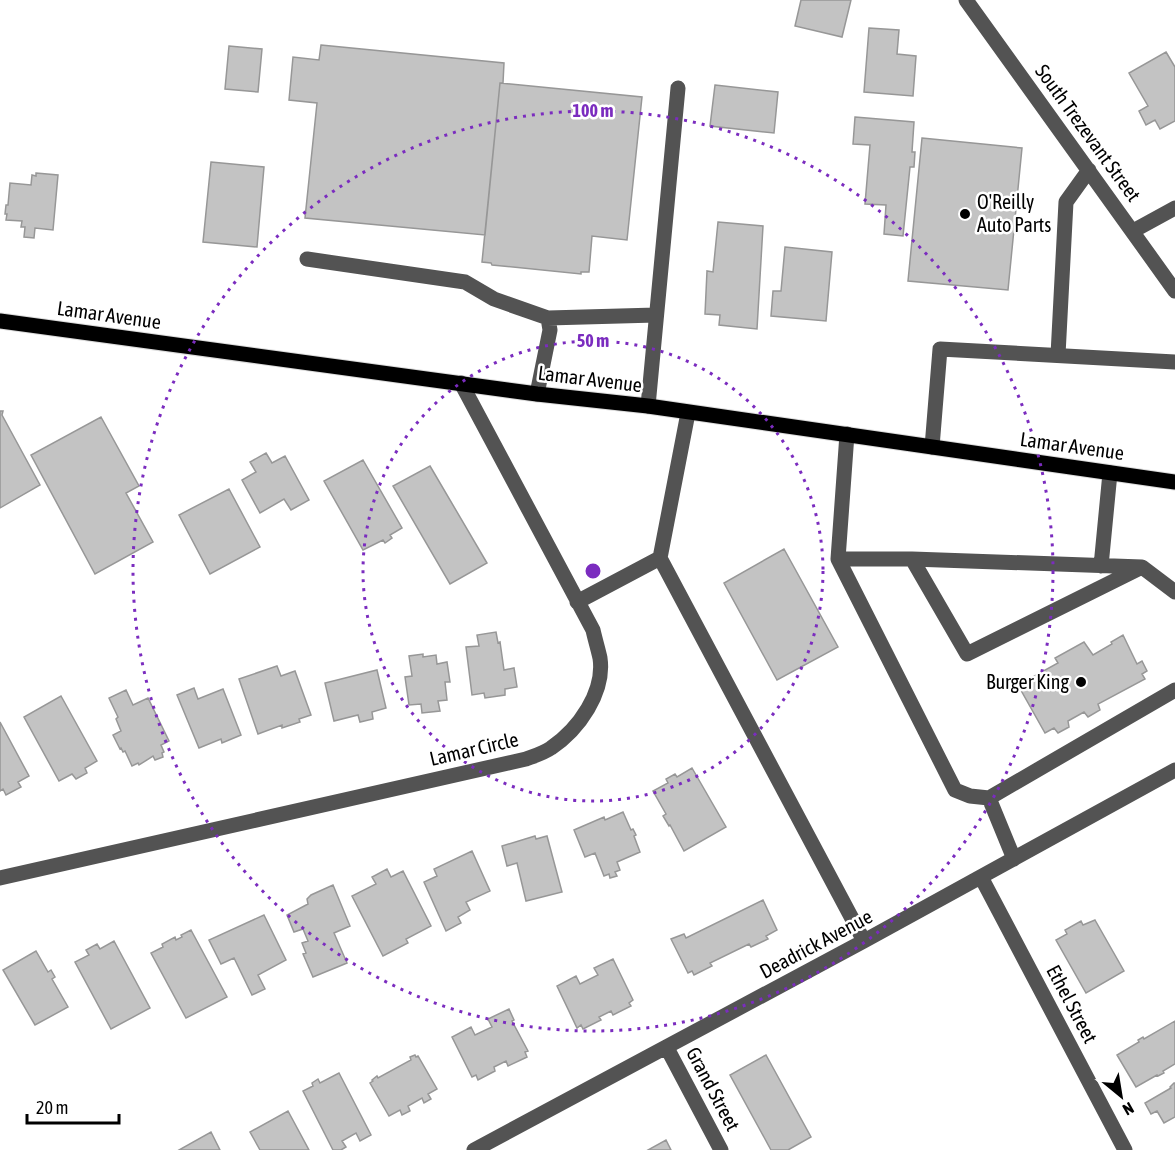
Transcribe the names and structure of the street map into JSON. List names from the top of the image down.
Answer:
{
  "streets": {
    "main road": ["Lamar Avenue"],
    "street": [
      "South Trezevant Street",
      "Lamar Circle",
      "Deadrick Avenue",
      "Ethel Street",
      "Grand Street"
    ]
  },
  "crossings": [
    ["Lamar Avenue", "Lamar Circle"],
    ["Deadrick Avenue", "Ethel Street"],
    ["Deadrick Avenue", "Grand Street"]
  ],
  "places": ["O'Reilly Auto Parts", "Burger King"],
  "scale_bar": "20 m",
  "north": "bottom right",
  "rings": ["100 m", "50 m"]
}
